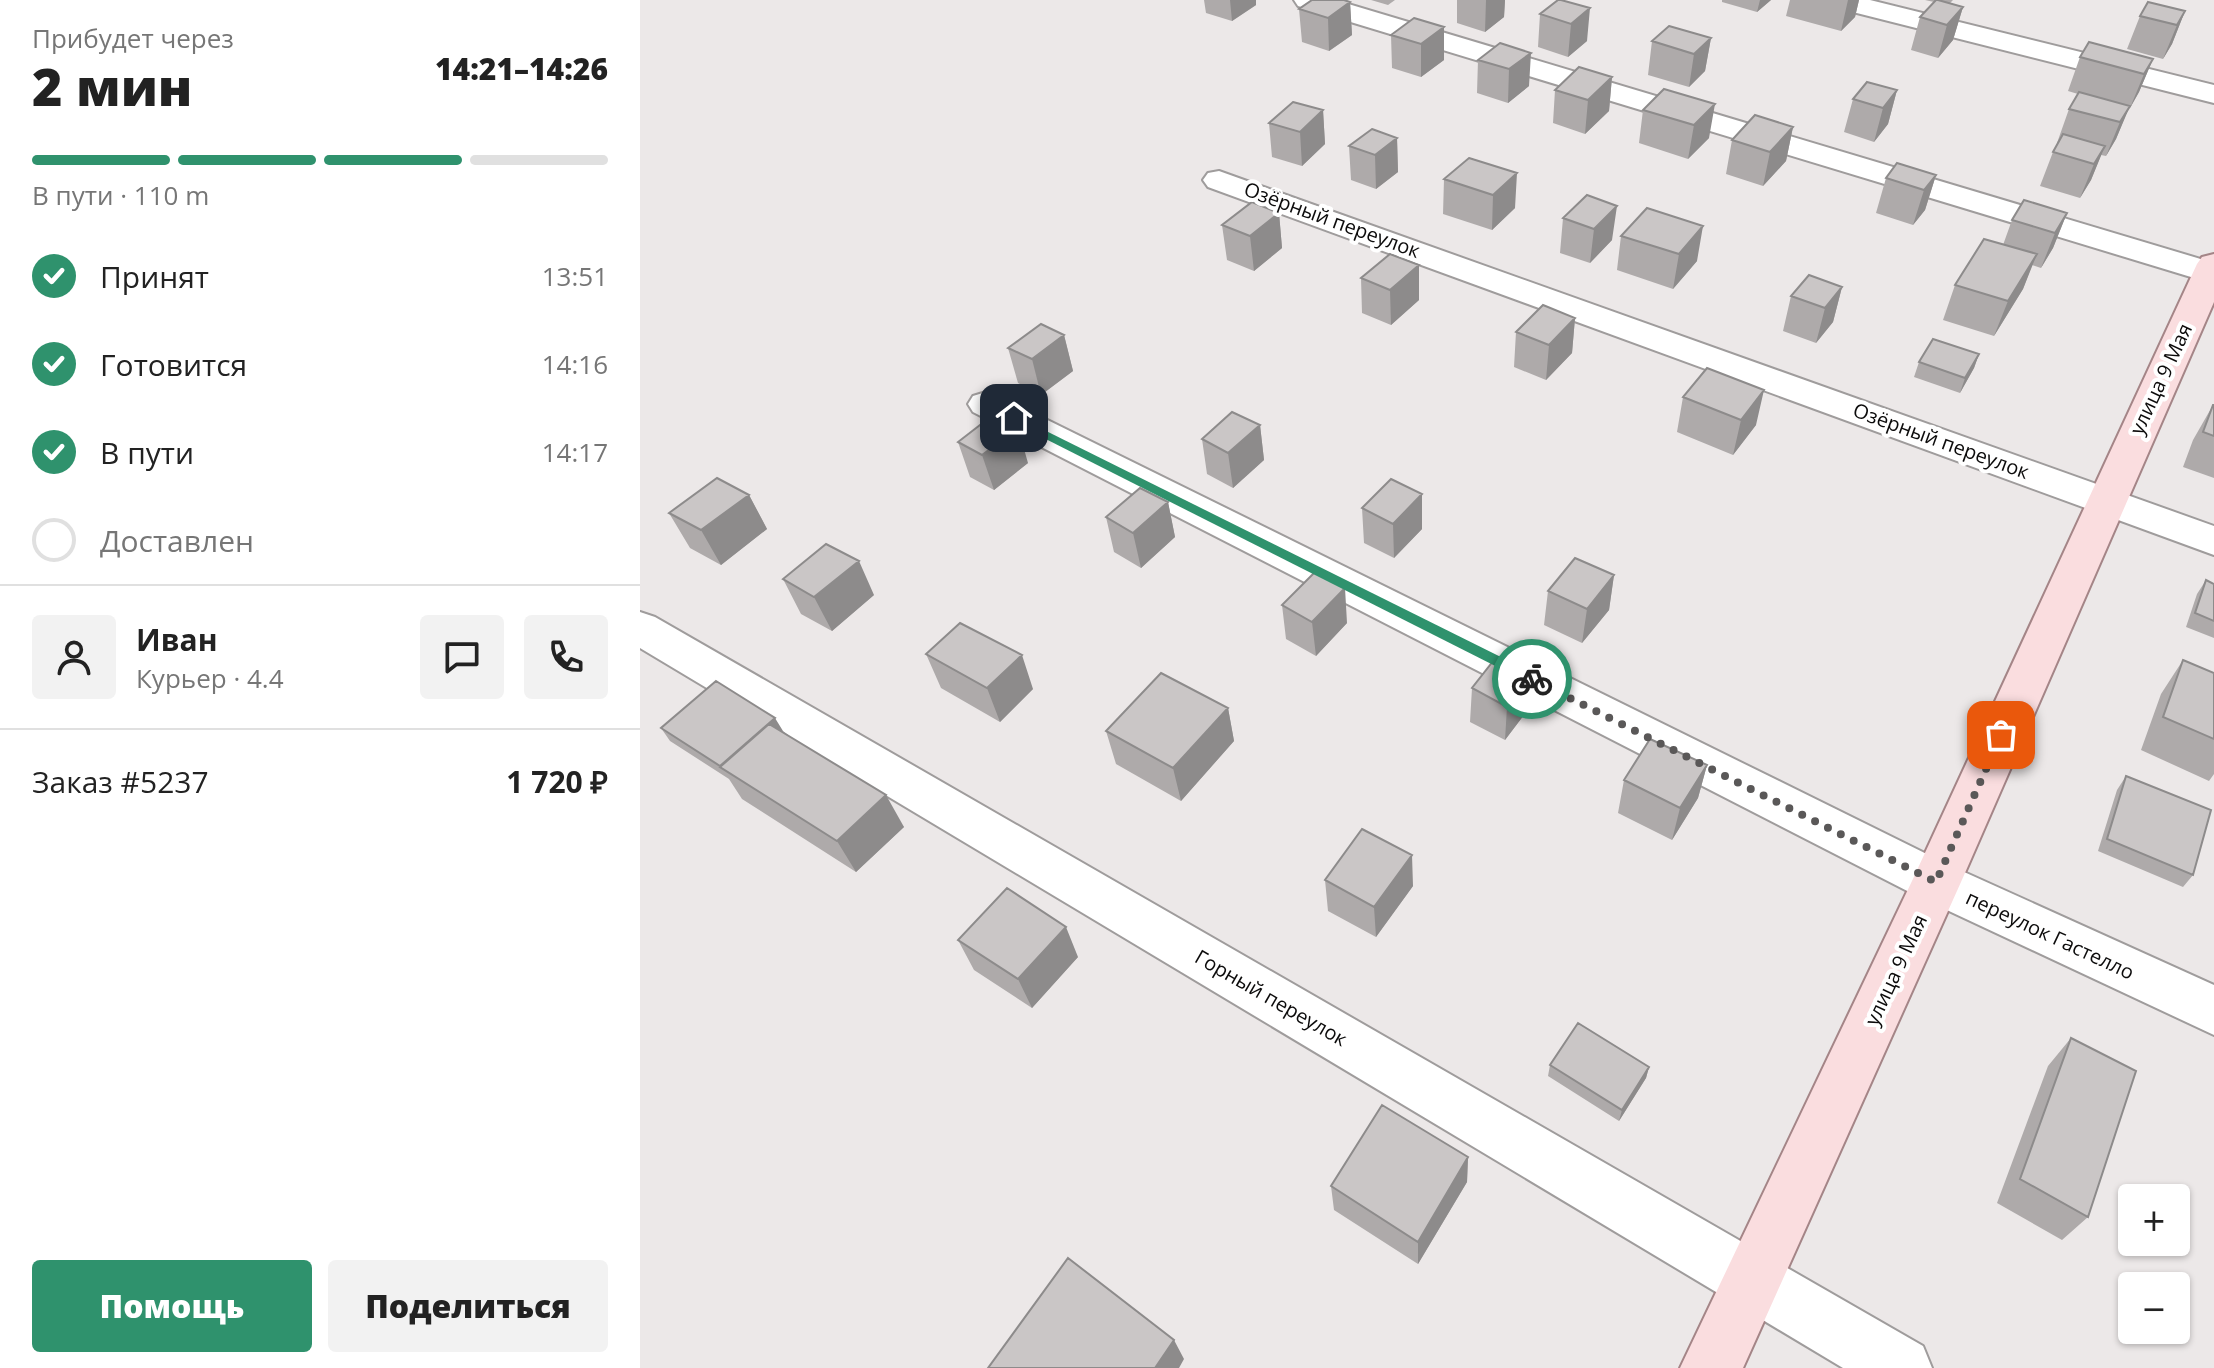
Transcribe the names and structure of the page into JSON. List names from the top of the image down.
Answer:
{
  "streets": {
    "main road": ["улица 9 Мая"],
    "street": ["Озёрный переулок", "переулок Гастелло", "Горный переулок"]
  },
  "crossings": [
    ["Озёрный переулок", "улица 9 Мая"],
    ["улица 9 Мая", "переулок Гастелло"],
    ["улица 9 Мая", "Горный переулок"]
  ],
  "page": {
    "heading": ["2 мин", "Прибудет через", "14:21–14:26"],
    "panel": [
      "Иван",
      "Курьер · 4.4",
      "Заказ #5237",
      "1 720 ₽"
    ],
    "bar": "В пути · 110 m",
    "list": [
      ["Принят", "13:51"],
      ["Готовится", "14:16"],
      ["В пути", "14:17"],
      "Доставлен"
    ],
    "map_buttons": ["+", "−"],
    "buttons": ["Помощь", "Поделиться"]
  }
}
